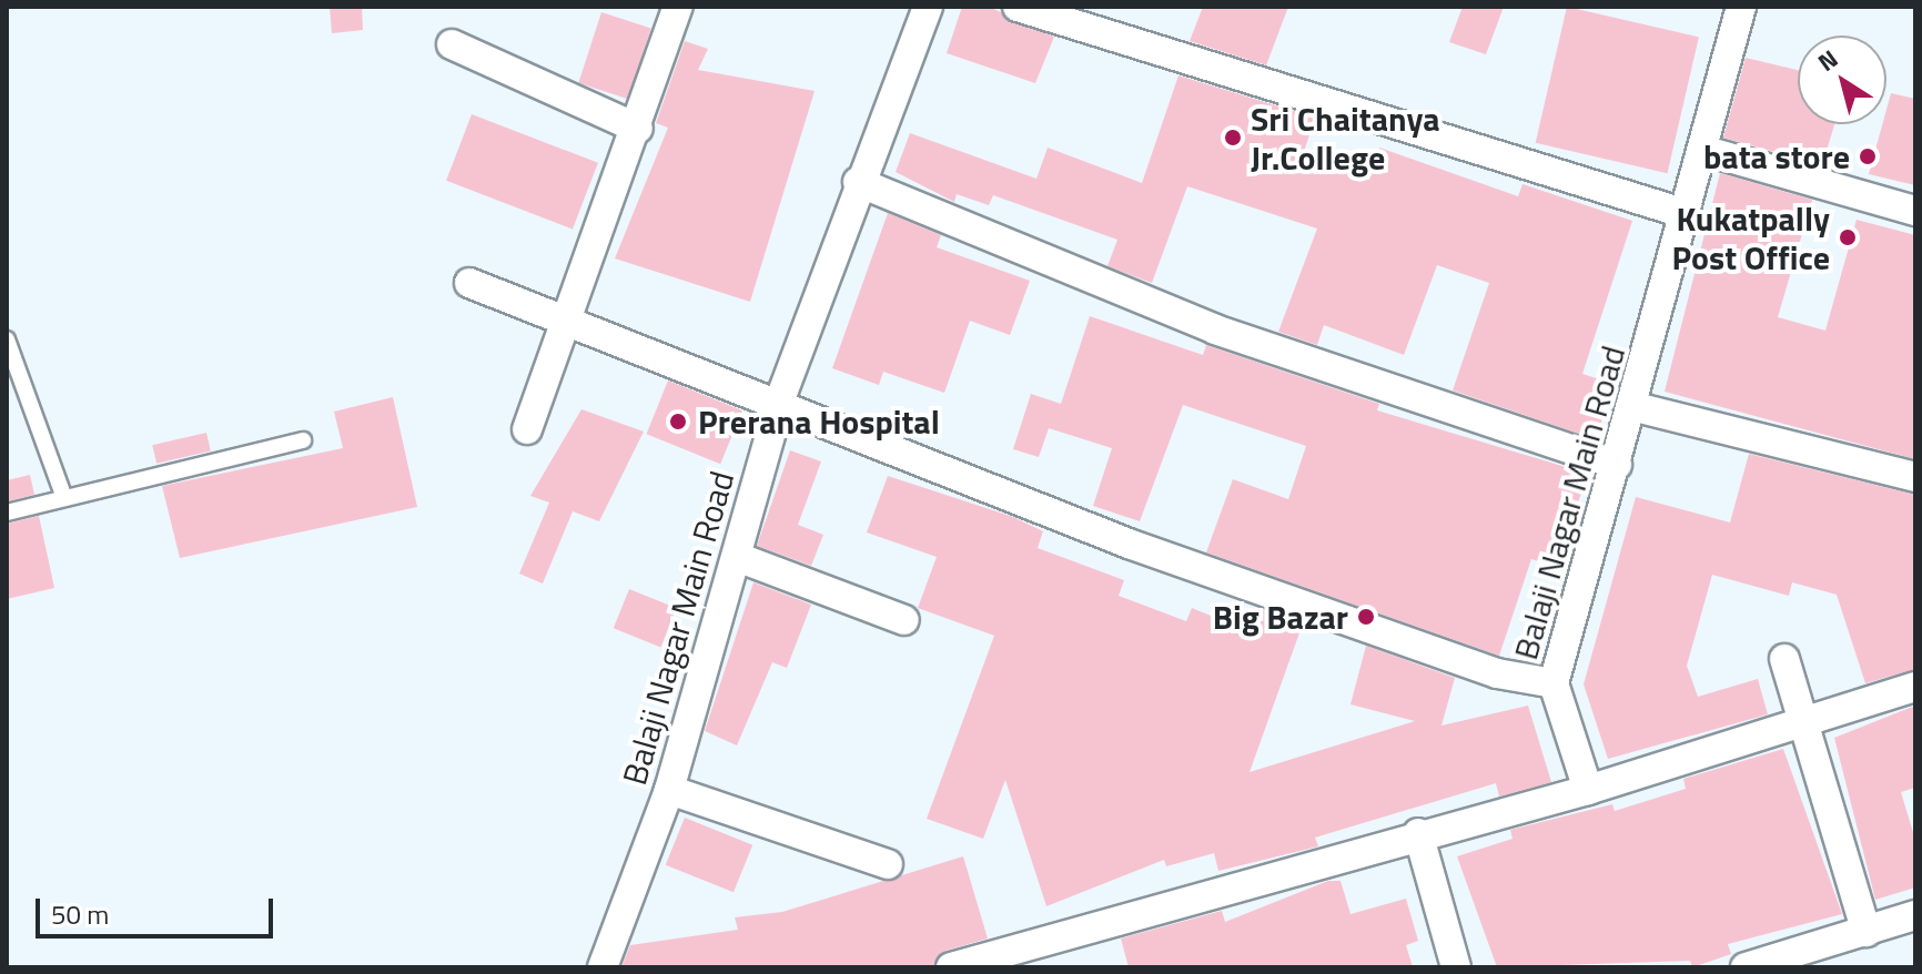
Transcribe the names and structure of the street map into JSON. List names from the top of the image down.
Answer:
{
  "streets": {
    "street": ["Balaji Nagar Main Road"]
  },
  "places": [
    "Sri Chaitanya Jr.College",
    "bata store",
    "Kukatpally Post Office",
    "Prerana Hospital",
    "Big Bazar"
  ],
  "scale_bar": "50 m",
  "north": "top left"
}
